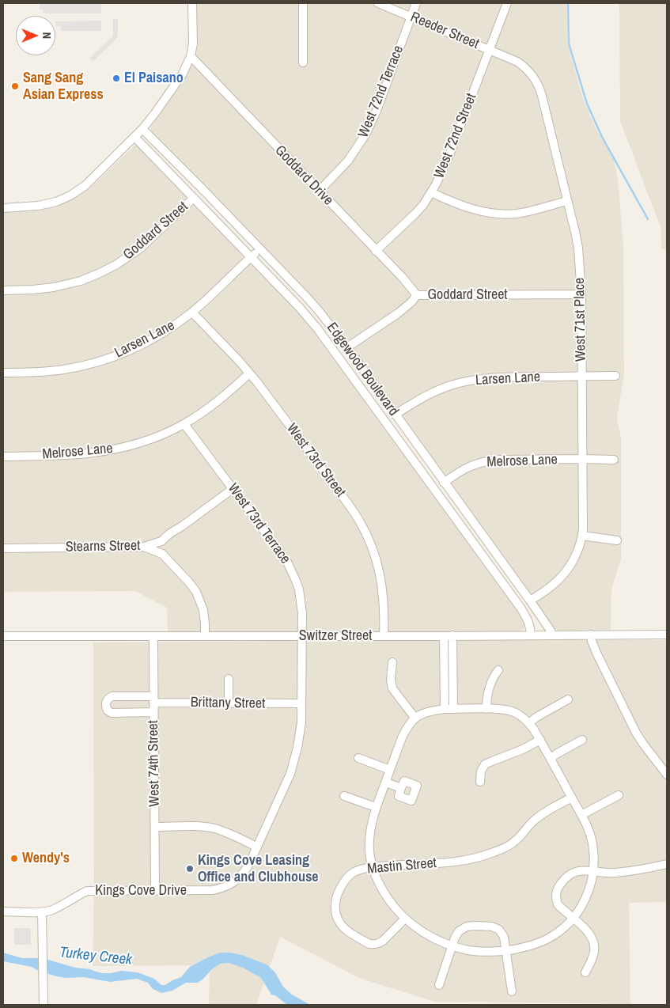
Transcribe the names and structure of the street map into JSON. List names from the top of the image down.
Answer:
{
  "streets": {
    "street": [
      "Reeder Street",
      "West 72nd Terrace",
      "West 72nd Street",
      "Goddard Drive",
      "Goddard Street",
      "West 71st Place",
      "Larsen Lane",
      "Edgewood Boulevard",
      "Melrose Lane",
      "West 73rd Street",
      "West 73rd Terrace",
      "Stearns Street",
      "Switzer Street",
      "Brittany Street",
      "West 74th Street",
      "Mastin Street",
      "Kings Cove Drive"
    ]
  },
  "crossings": [
    ["Reeder Street", "West 72nd Terrace"],
    ["Reeder Street", "West 72nd Street"],
    ["Reeder Street", "West 71st Place"],
    ["West 72nd Terrace", "Goddard Drive"],
    ["West 72nd Street", "Goddard Drive"],
    ["West 72nd Street", "West 71st Place"],
    ["Goddard Drive", "Goddard Street"],
    ["Goddard Street", "West 71st Place"],
    ["Goddard Street", "Edgewood Boulevard"],
    ["West 71st Place", "Larsen Lane"],
    ["West 71st Place", "Edgewood Boulevard"],
    ["West 71st Place", "Melrose Lane"],
    ["Larsen Lane", "Edgewood Boulevard"],
    ["Larsen Lane", "West 73rd Street"],
    ["Edgewood Boulevard", "Melrose Lane"],
    ["Edgewood Boulevard", "Switzer Street"],
    ["Melrose Lane", "West 73rd Street"],
    ["Melrose Lane", "West 73rd Terrace"],
    ["West 73rd Street", "Switzer Street"],
    ["West 73rd Terrace", "Stearns Street"],
    ["West 73rd Terrace", "Switzer Street"],
    ["West 73rd Terrace", "Kings Cove Drive"],
    ["Switzer Street", "West 74th Street"],
    ["Switzer Street", "Kings Cove Drive"],
    ["Brittany Street", "West 74th Street"],
    ["Brittany Street", "Kings Cove Drive"],
    ["West 74th Street", "Kings Cove Drive"]
  ],
  "water": ["Turkey Creek"],
  "places": [
    "El Paisano",
    "Sang Sang Asian Express",
    "Wendy's",
    "Kings Cove Leasing Office and Clubhouse"
  ],
  "north": "right"
}
